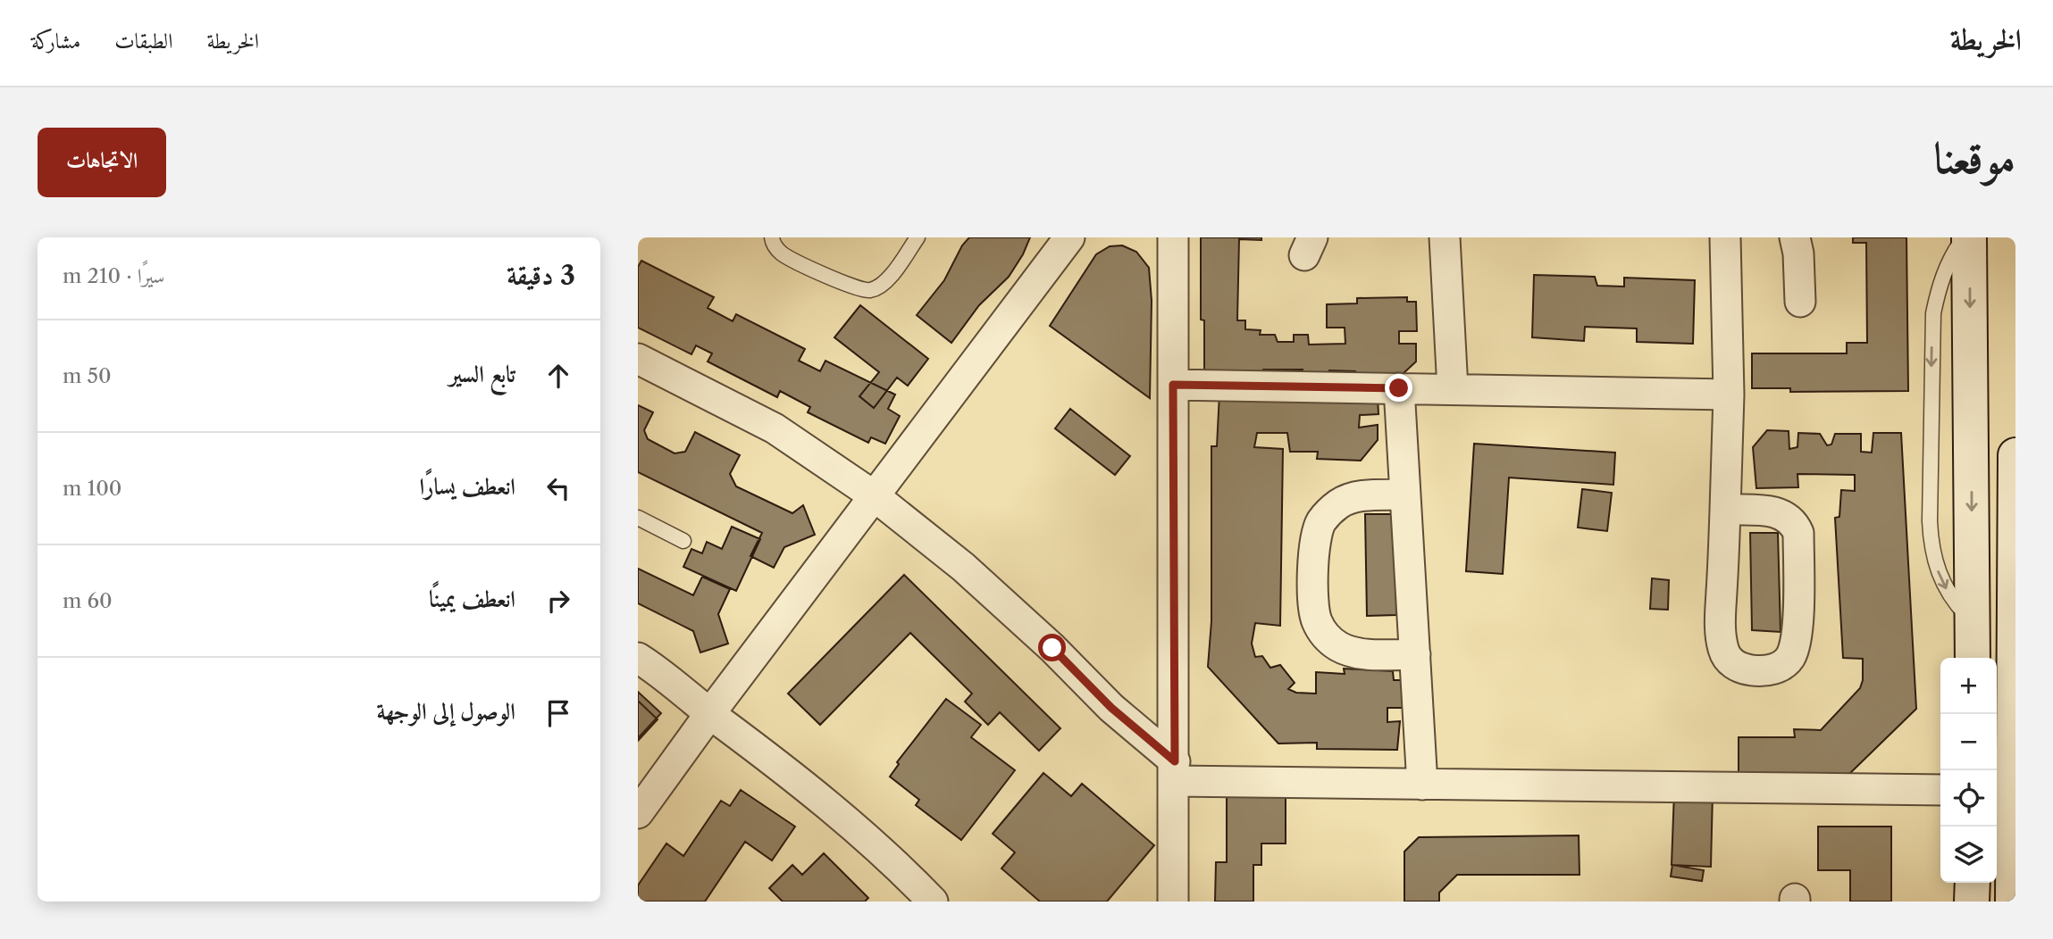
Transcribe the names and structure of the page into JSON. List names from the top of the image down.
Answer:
{
  "page": {
    "header": "الخريطة",
    "nav": ["الخريطة", "الطبقات", "مشاركة"],
    "title": "موقعنا",
    "buttons": "الاتجاهات",
    "heading": ["3 دقيقة", "سيرًا · 210 m"],
    "list": [
      ["تابع السير", "50 m"],
      ["انعطف يسارًا", "100 m"],
      ["انعطف يمينًا", "60 m"],
      "الوصول إلى الوجهة"
    ],
    "map_buttons": ["+", "−"]
  }
}
